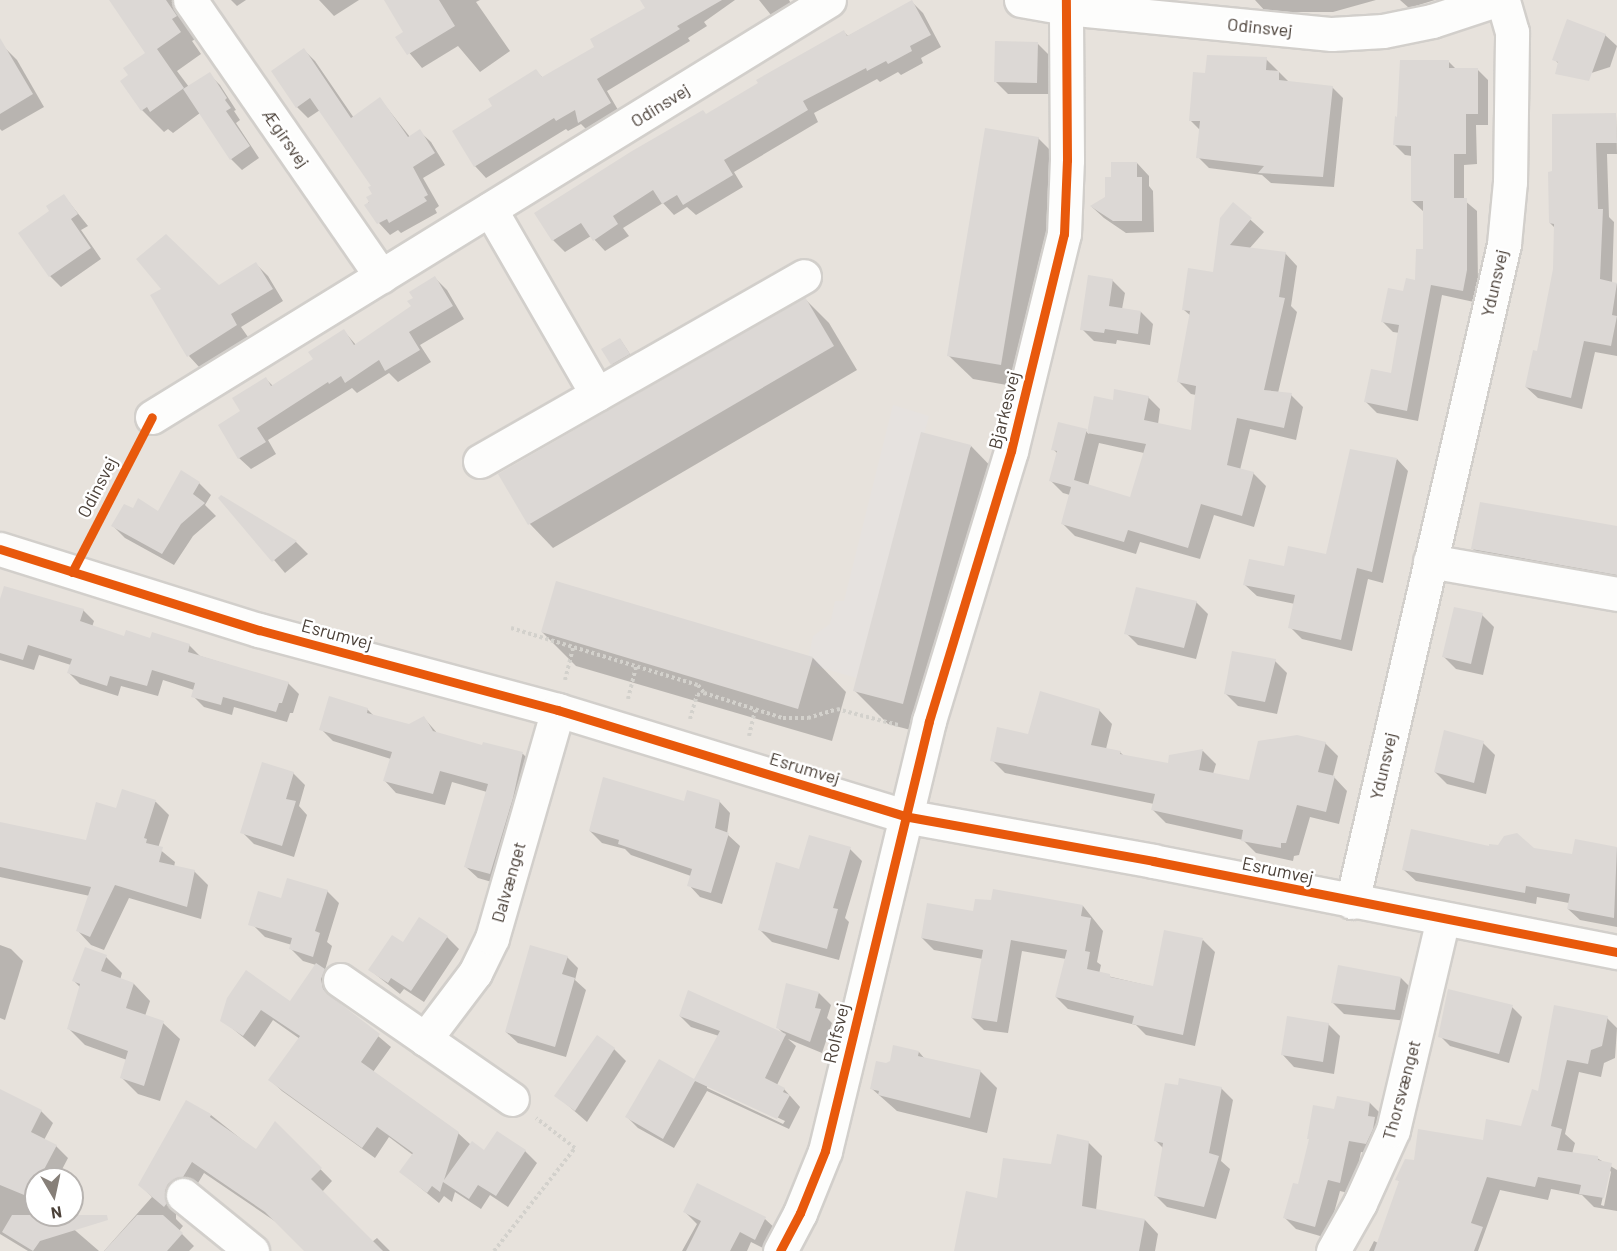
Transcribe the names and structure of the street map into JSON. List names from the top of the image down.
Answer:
{
  "streets": {
    "street": [
      "Odinsvej",
      "Ægirsvej",
      "Ydunsvej",
      "Bjarkesvej",
      "Esrumvej",
      "Dalvænget",
      "Rolfsvej",
      "Thorsvænget"
    ]
  },
  "crossings": [
    ["Odinsvej", "Ægirsvej"],
    ["Odinsvej", "Bjarkesvej"],
    ["Ydunsvej", "Esrumvej"],
    ["Bjarkesvej", "Esrumvej"],
    ["Bjarkesvej", "Rolfsvej"],
    ["Esrumvej", "Dalvænget"],
    ["Esrumvej", "Rolfsvej"],
    ["Esrumvej", "Thorsvænget"]
  ],
  "north": "bottom"
}
